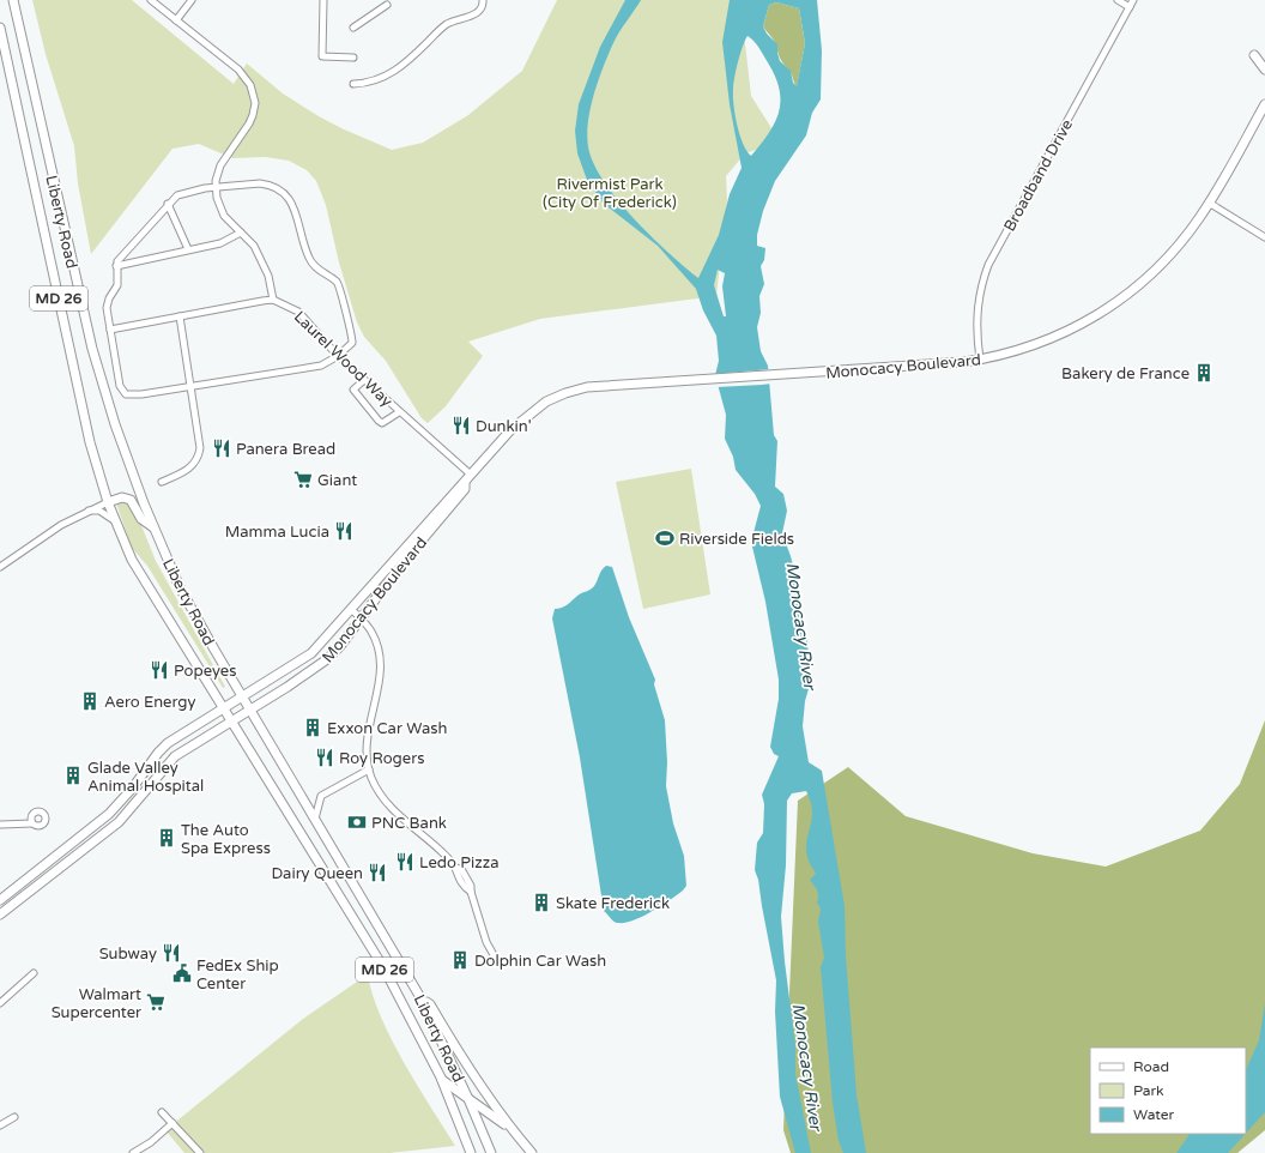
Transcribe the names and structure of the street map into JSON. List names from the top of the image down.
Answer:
{
  "streets": {
    "main road": ["Liberty Road", "MD 26", "Monocacy Boulevard"],
    "street": ["Broadband Drive", "Laurel Wood Way"]
  },
  "crossings": [
    ["Broadband Drive", "Monocacy Boulevard"],
    ["Liberty Road", "Monocacy Boulevard"],
    ["Laurel Wood Way", "Monocacy Boulevard"]
  ],
  "water": ["Monocacy River"],
  "parks": ["Rivermist Park (City Of Frederick)"],
  "places": {
    "building": [
      "Bakery de France",
      "Aero Energy",
      "Exxon Car Wash",
      "Glade Valley Animal Hospital",
      "The Auto Spa Express",
      "Skate Frederick",
      "Dolphin Car Wash"
    ],
    "restaurant": [
      "Dunkin'",
      "Panera Bread",
      "Mamma Lucia",
      "Popeyes",
      "Roy Rogers",
      "Ledo Pizza",
      "Dairy Queen",
      "Subway"
    ],
    "supermarket": ["Giant", "Walmart Supercenter"],
    "sports": ["Riverside Fields"],
    "bank": ["PNC Bank"],
    "public building": ["FedEx Ship Center"]
  },
  "legend": ["Road", "Park", "Water"]
}
